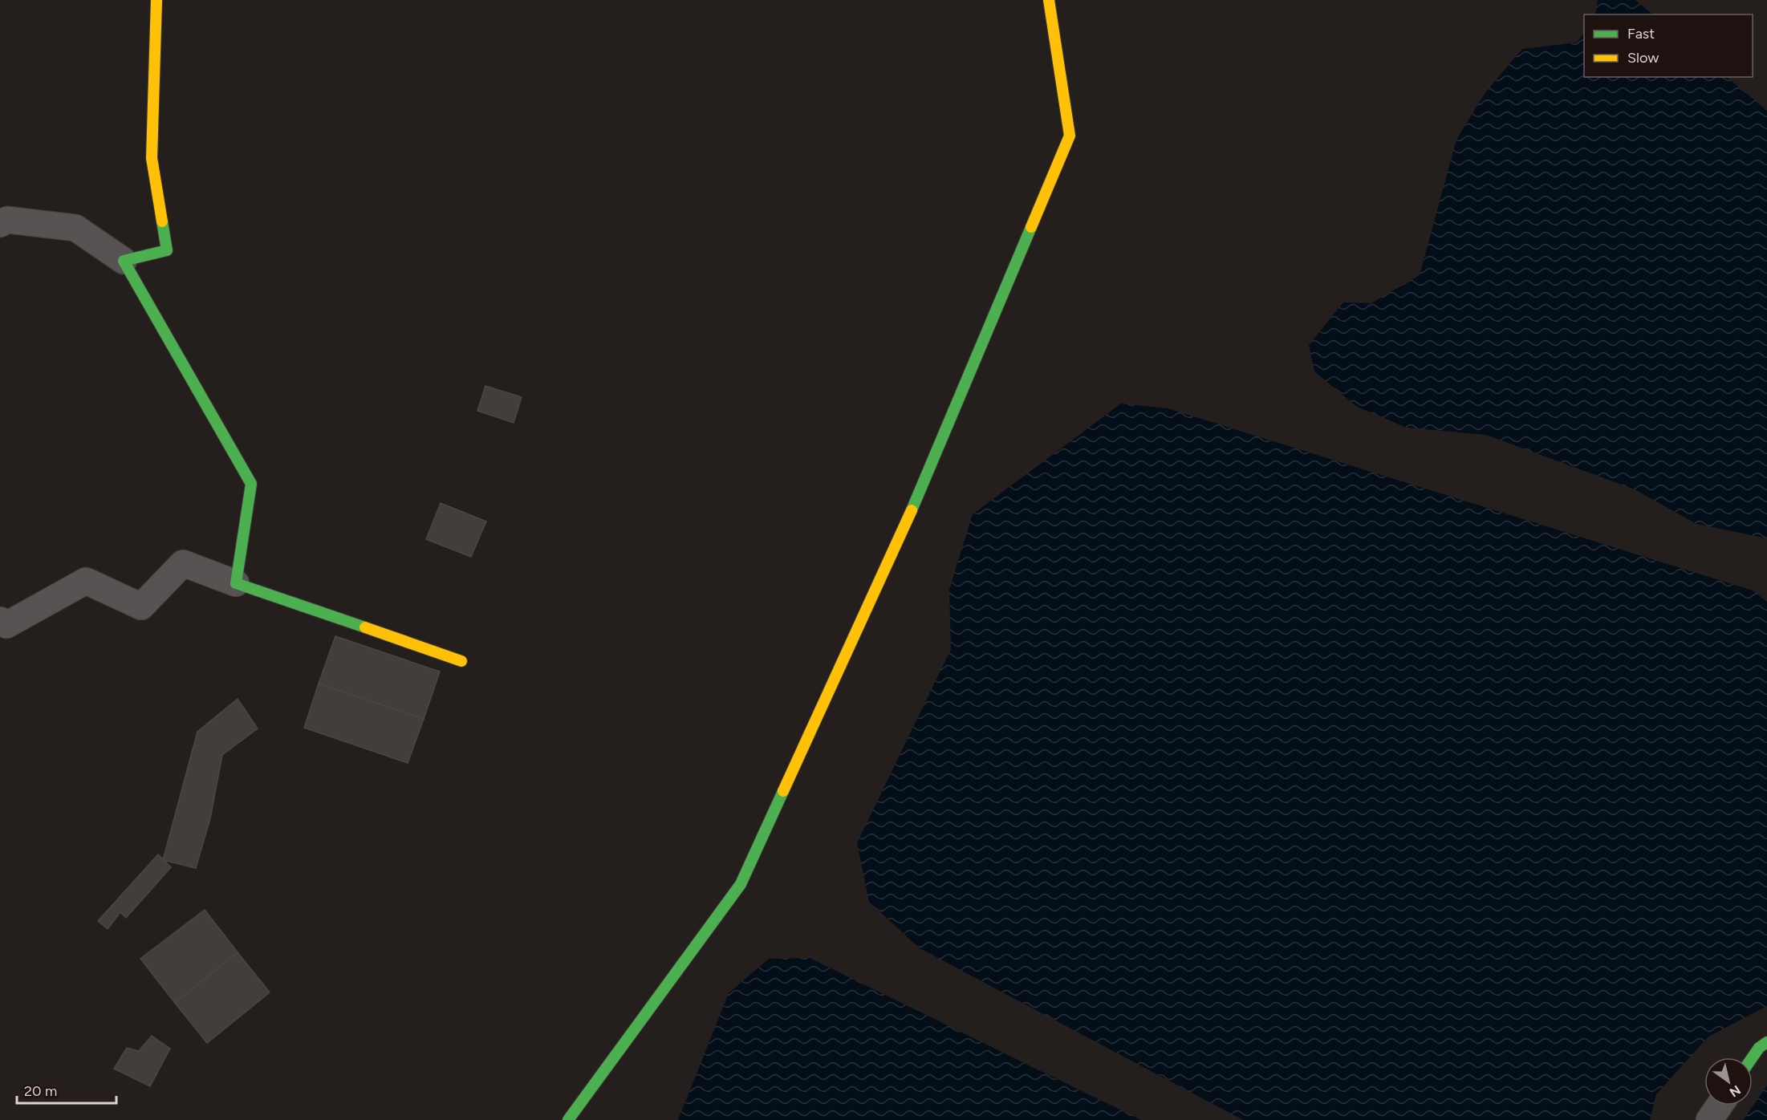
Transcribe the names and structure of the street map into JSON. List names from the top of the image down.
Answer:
{
  "legend": ["Fast", "Slow"],
  "scale_bar": "20 m",
  "north": "bottom right"
}
